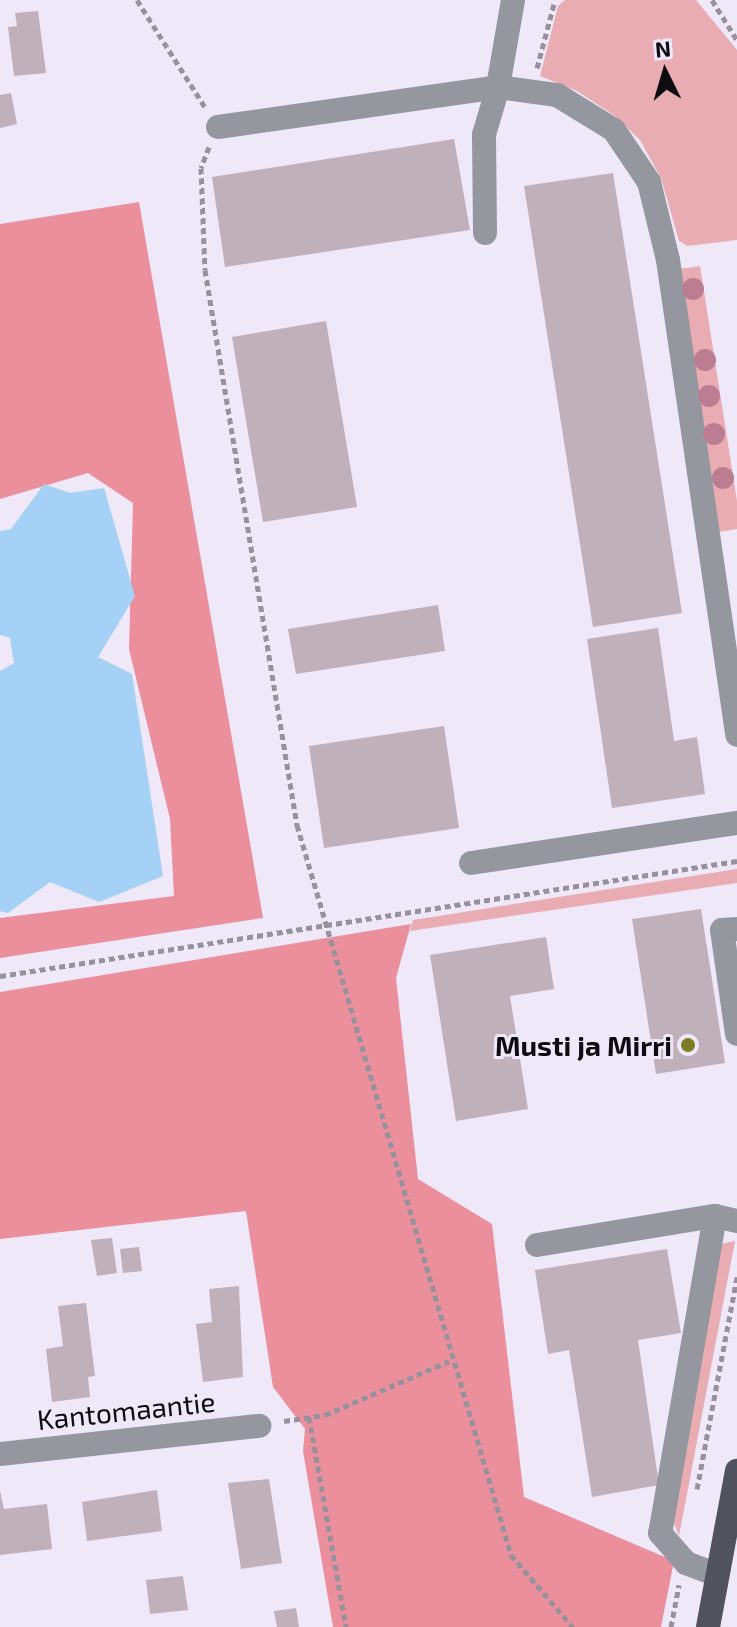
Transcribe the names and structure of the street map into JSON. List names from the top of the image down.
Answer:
{
  "streets": {
    "street": ["Kantomaantie"]
  },
  "places": ["Musti ja Mirri"],
  "north": "top"
}
